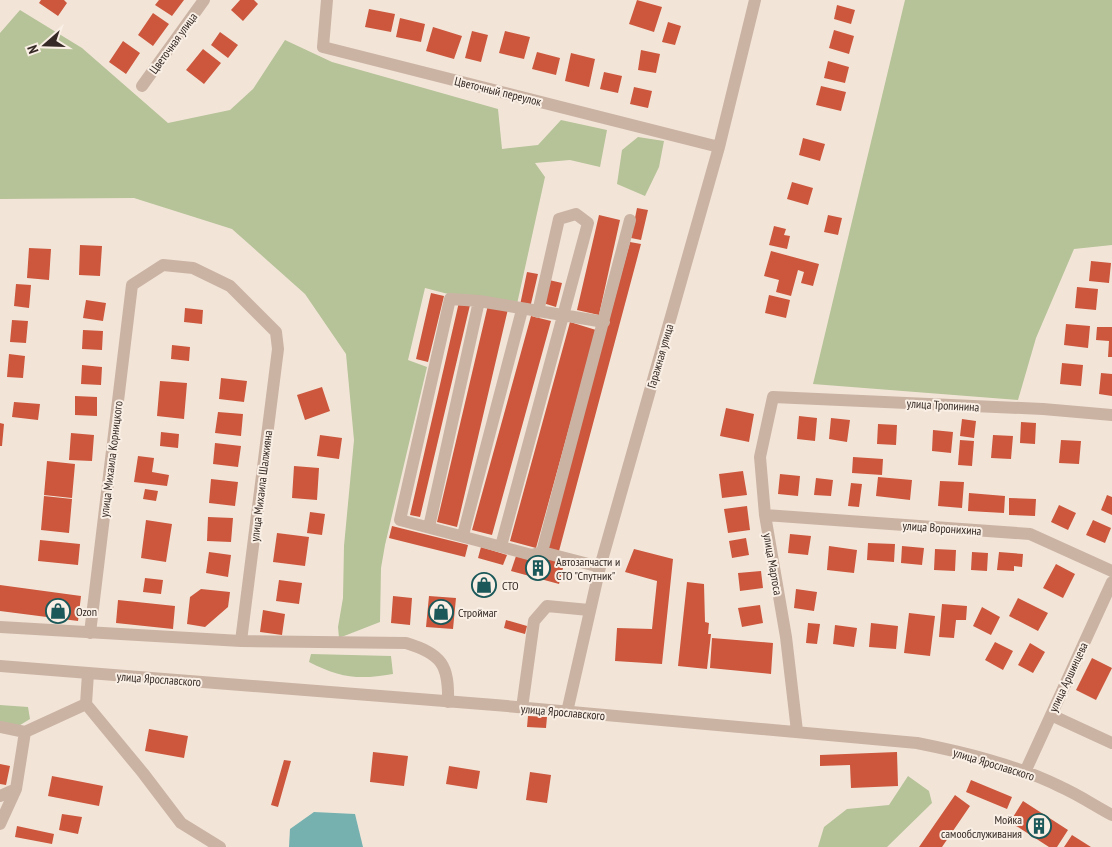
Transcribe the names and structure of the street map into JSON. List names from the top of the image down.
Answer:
{
  "streets": {
    "street": [
      "Цветочная улица",
      "Цветочный переулок",
      "Гаражная улица",
      "улица Тропинина",
      "улица Михаила Корницкого",
      "улица Михаила Шалжияна",
      "улица Воронихина",
      "улица Мартоса",
      "улица Аршинцева",
      "улица Ярославского"
    ]
  },
  "crossings": [
    ["Цветочный переулок", "Гаражная улица"],
    ["Гаражная улица", "улица Ярославского"],
    ["улица Тропинина", "улица Мартоса"],
    ["улица Михаила Корницкого", "улица Михаила Шалжияна"],
    ["улица Воронихина", "улица Мартоса"],
    ["улица Мартоса", "улица Ярославского"],
    ["улица Аршинцева", "улица Ярославского"]
  ],
  "places": {
    "building": ["Автозапчасти и СТО \"Спутник\"", "Мойка самообслуживания"],
    "shop": ["СТО", "Ozon", "Строймаг"]
  },
  "north": "left"
}
